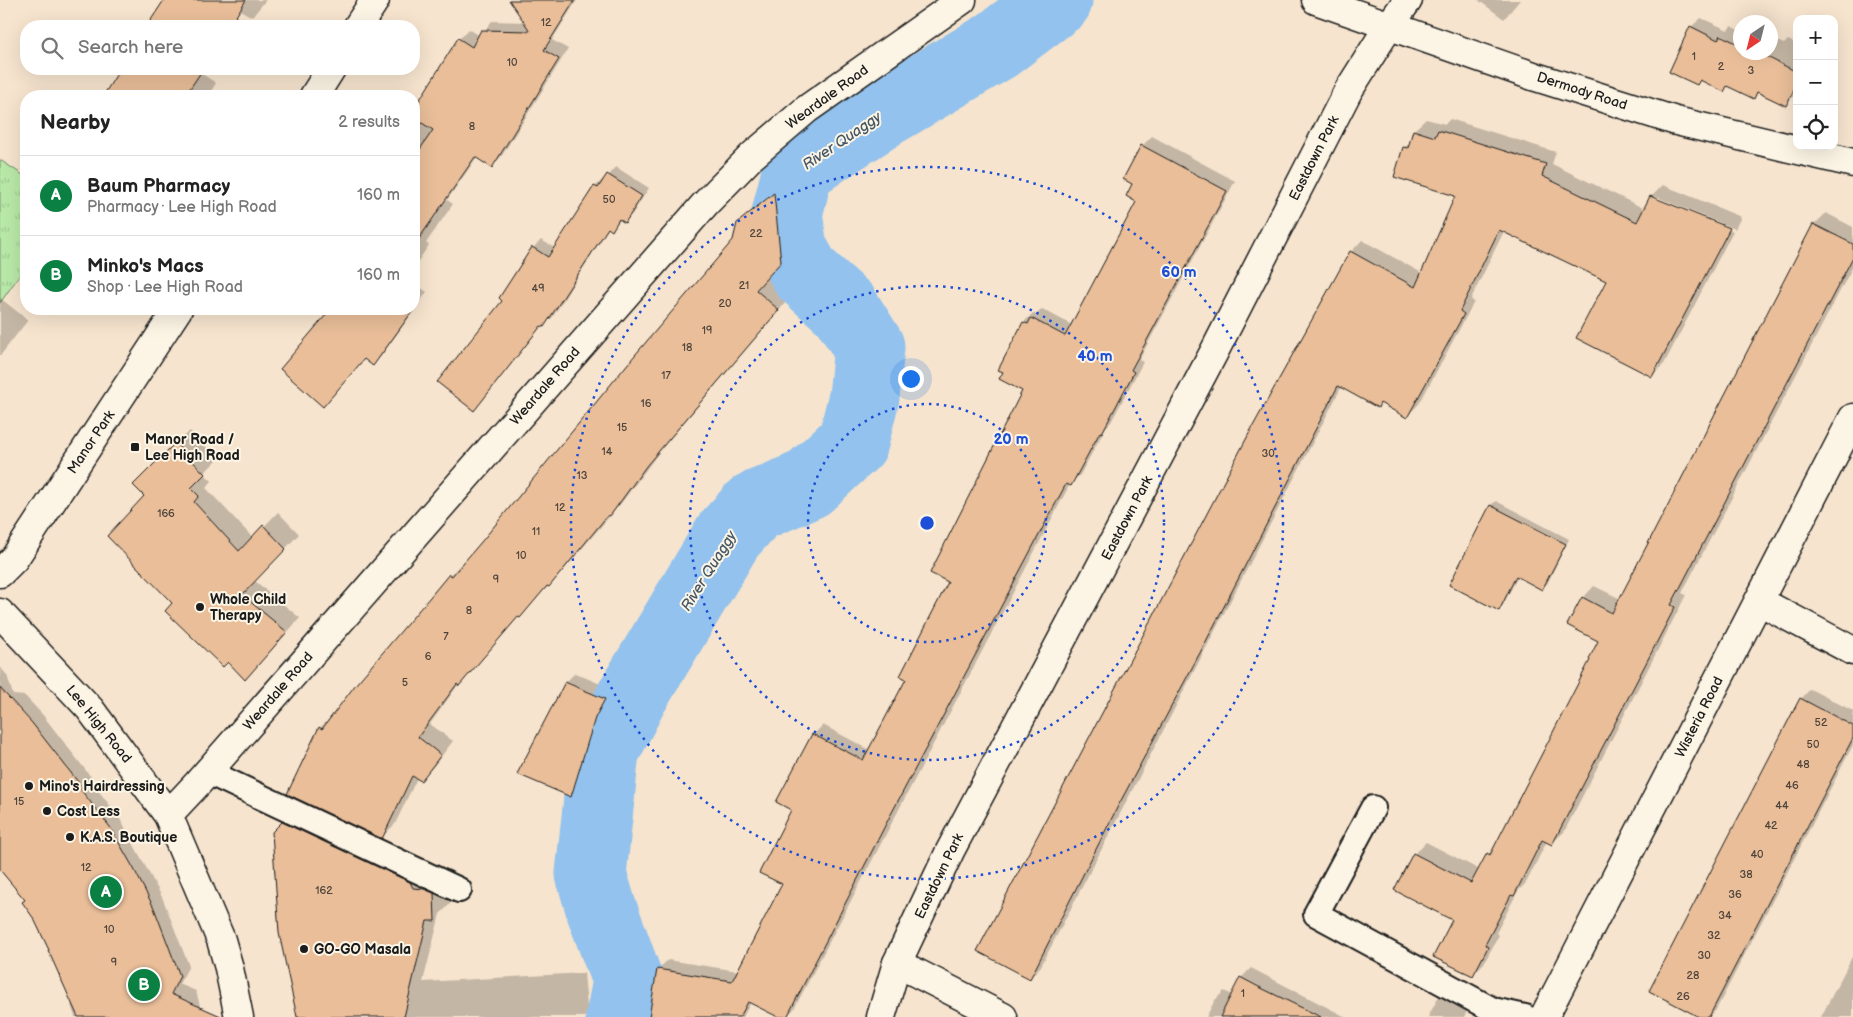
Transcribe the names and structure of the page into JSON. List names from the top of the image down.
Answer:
{
  "streets": {
    "main road": [
      "Dermody Road",
      "Weardale Road",
      "Eastdown Park",
      "Manor Park",
      "Wisteria Road",
      "Lee High Road"
    ]
  },
  "crossings": [
    ["Dermody Road", "Eastdown Park"],
    ["Weardale Road", "Lee High Road"]
  ],
  "water": ["River Quaggy"],
  "places": {
    "transit": ["Manor Road / Lee High Road"],
    "other": [
      "Whole Child Therapy",
      "Mino's Hairdressing",
      "Cost Less",
      "K.A.S. Boutique",
      "GO-GO Masala"
    ]
  },
  "house_numbers": [
    "12",
    "1",
    "10",
    "2",
    "3",
    "8",
    "50",
    "22",
    "21",
    "49",
    "20",
    "19",
    "18",
    "17",
    "16",
    "15",
    "14",
    "30",
    "13",
    "12",
    "166",
    "11",
    "10",
    "9",
    "8",
    "7",
    "6",
    "5",
    "52",
    "50",
    "48",
    "46",
    "15",
    "44",
    "42",
    "40",
    "12",
    "38",
    "162",
    "36",
    "34",
    "10",
    "32",
    "30",
    "9",
    "28",
    "1",
    "26"
  ],
  "north": "bottom left",
  "page": {
    "map_buttons": ["+", "−"],
    "search": "Search here",
    "heading": ["Nearby", "2 results"],
    "list": [
      {
        "mark": "A",
        "name": "Baum Pharmacy",
        "note": "Pharmacy · Lee High Road",
        "value": "160 m"
      },
      {
        "mark": "B",
        "name": "Minko's Macs",
        "note": "Shop · Lee High Road",
        "value": "160 m"
      }
    ],
    "pins": ["A", "B"]
  },
  "rings": ["60 m", "40 m", "20 m"]
}
